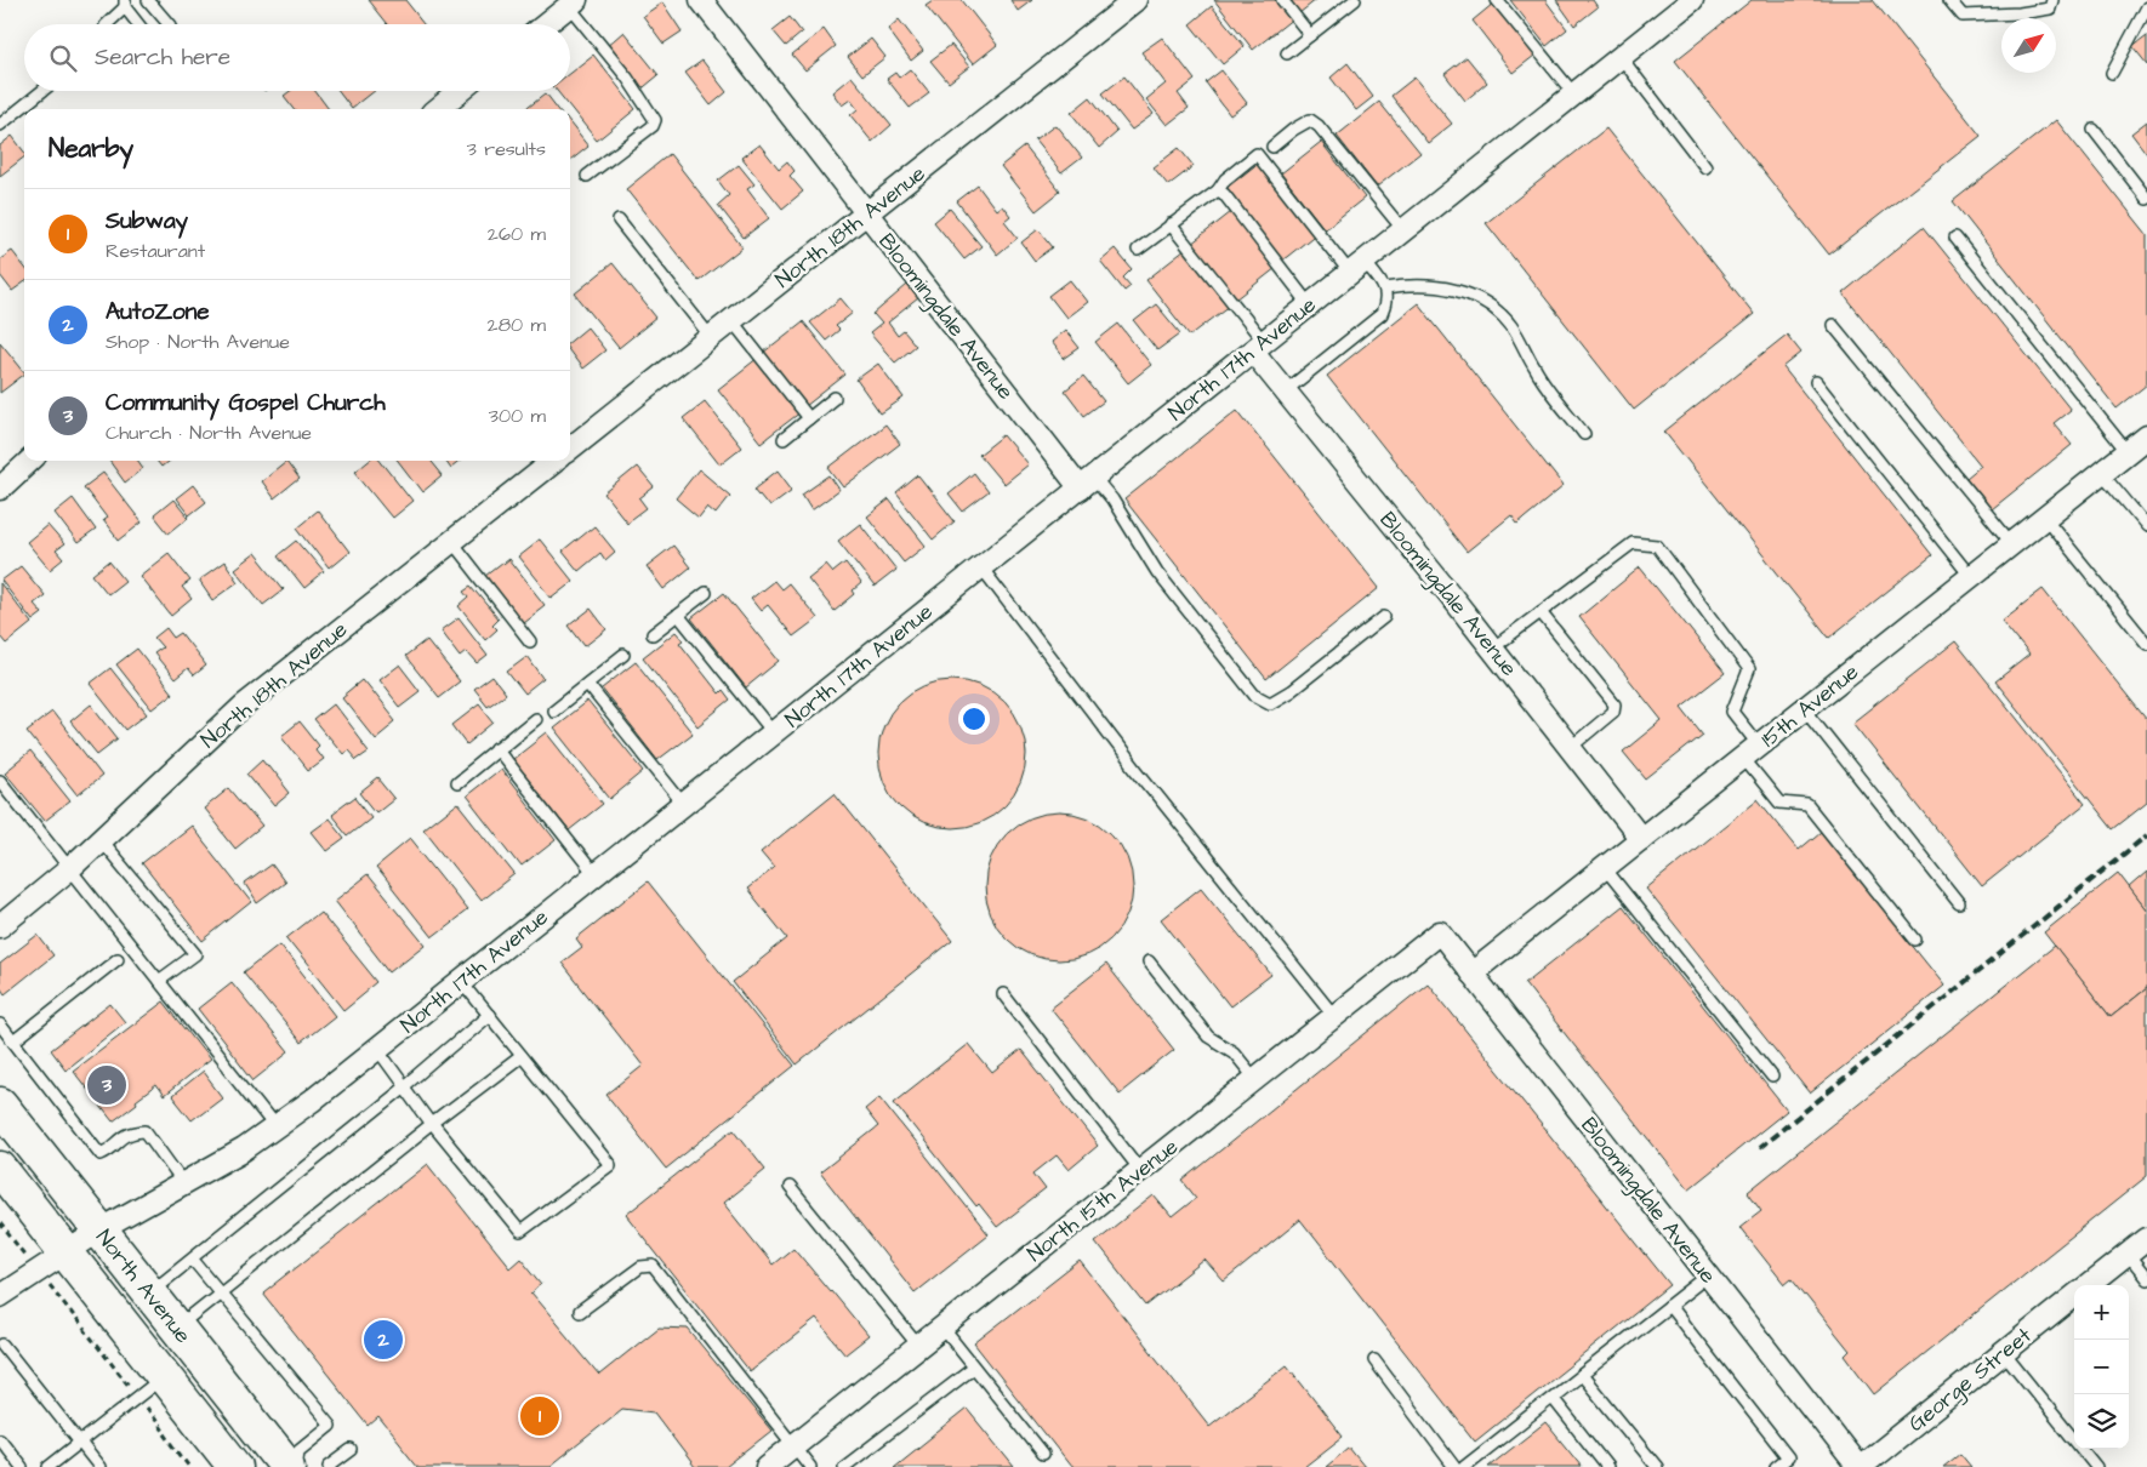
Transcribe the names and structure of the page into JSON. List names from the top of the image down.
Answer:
{
  "streets": {
    "main road": ["North Avenue"],
    "street": [
      "North 18th Avenue",
      "Bloomingdale Avenue",
      "North 17th Avenue",
      "15th Avenue",
      "North 15th Avenue",
      "George Street"
    ]
  },
  "crossings": [
    ["North 18th Avenue", "Bloomingdale Avenue"],
    ["Bloomingdale Avenue", "North 17th Avenue"],
    ["Bloomingdale Avenue", "15th Avenue"],
    ["Bloomingdale Avenue", "North 15th Avenue"],
    ["Bloomingdale Avenue", "George Street"],
    ["North 17th Avenue", "North Avenue"]
  ],
  "north": "top right",
  "page": {
    "search": "Search here",
    "heading": ["Nearby", "3 results"],
    "list": [
      {
        "mark": "1",
        "name": "Subway",
        "note": "Restaurant",
        "value": "260 m"
      },
      {
        "mark": "2",
        "name": "AutoZone",
        "note": "Shop · North Avenue",
        "value": "280 m"
      },
      {
        "mark": "3",
        "name": "Community Gospel Church",
        "note": "Church · North Avenue",
        "value": "300 m"
      }
    ],
    "pins": ["3", "2", "1"],
    "map_buttons": ["+", "−"]
  }
}
